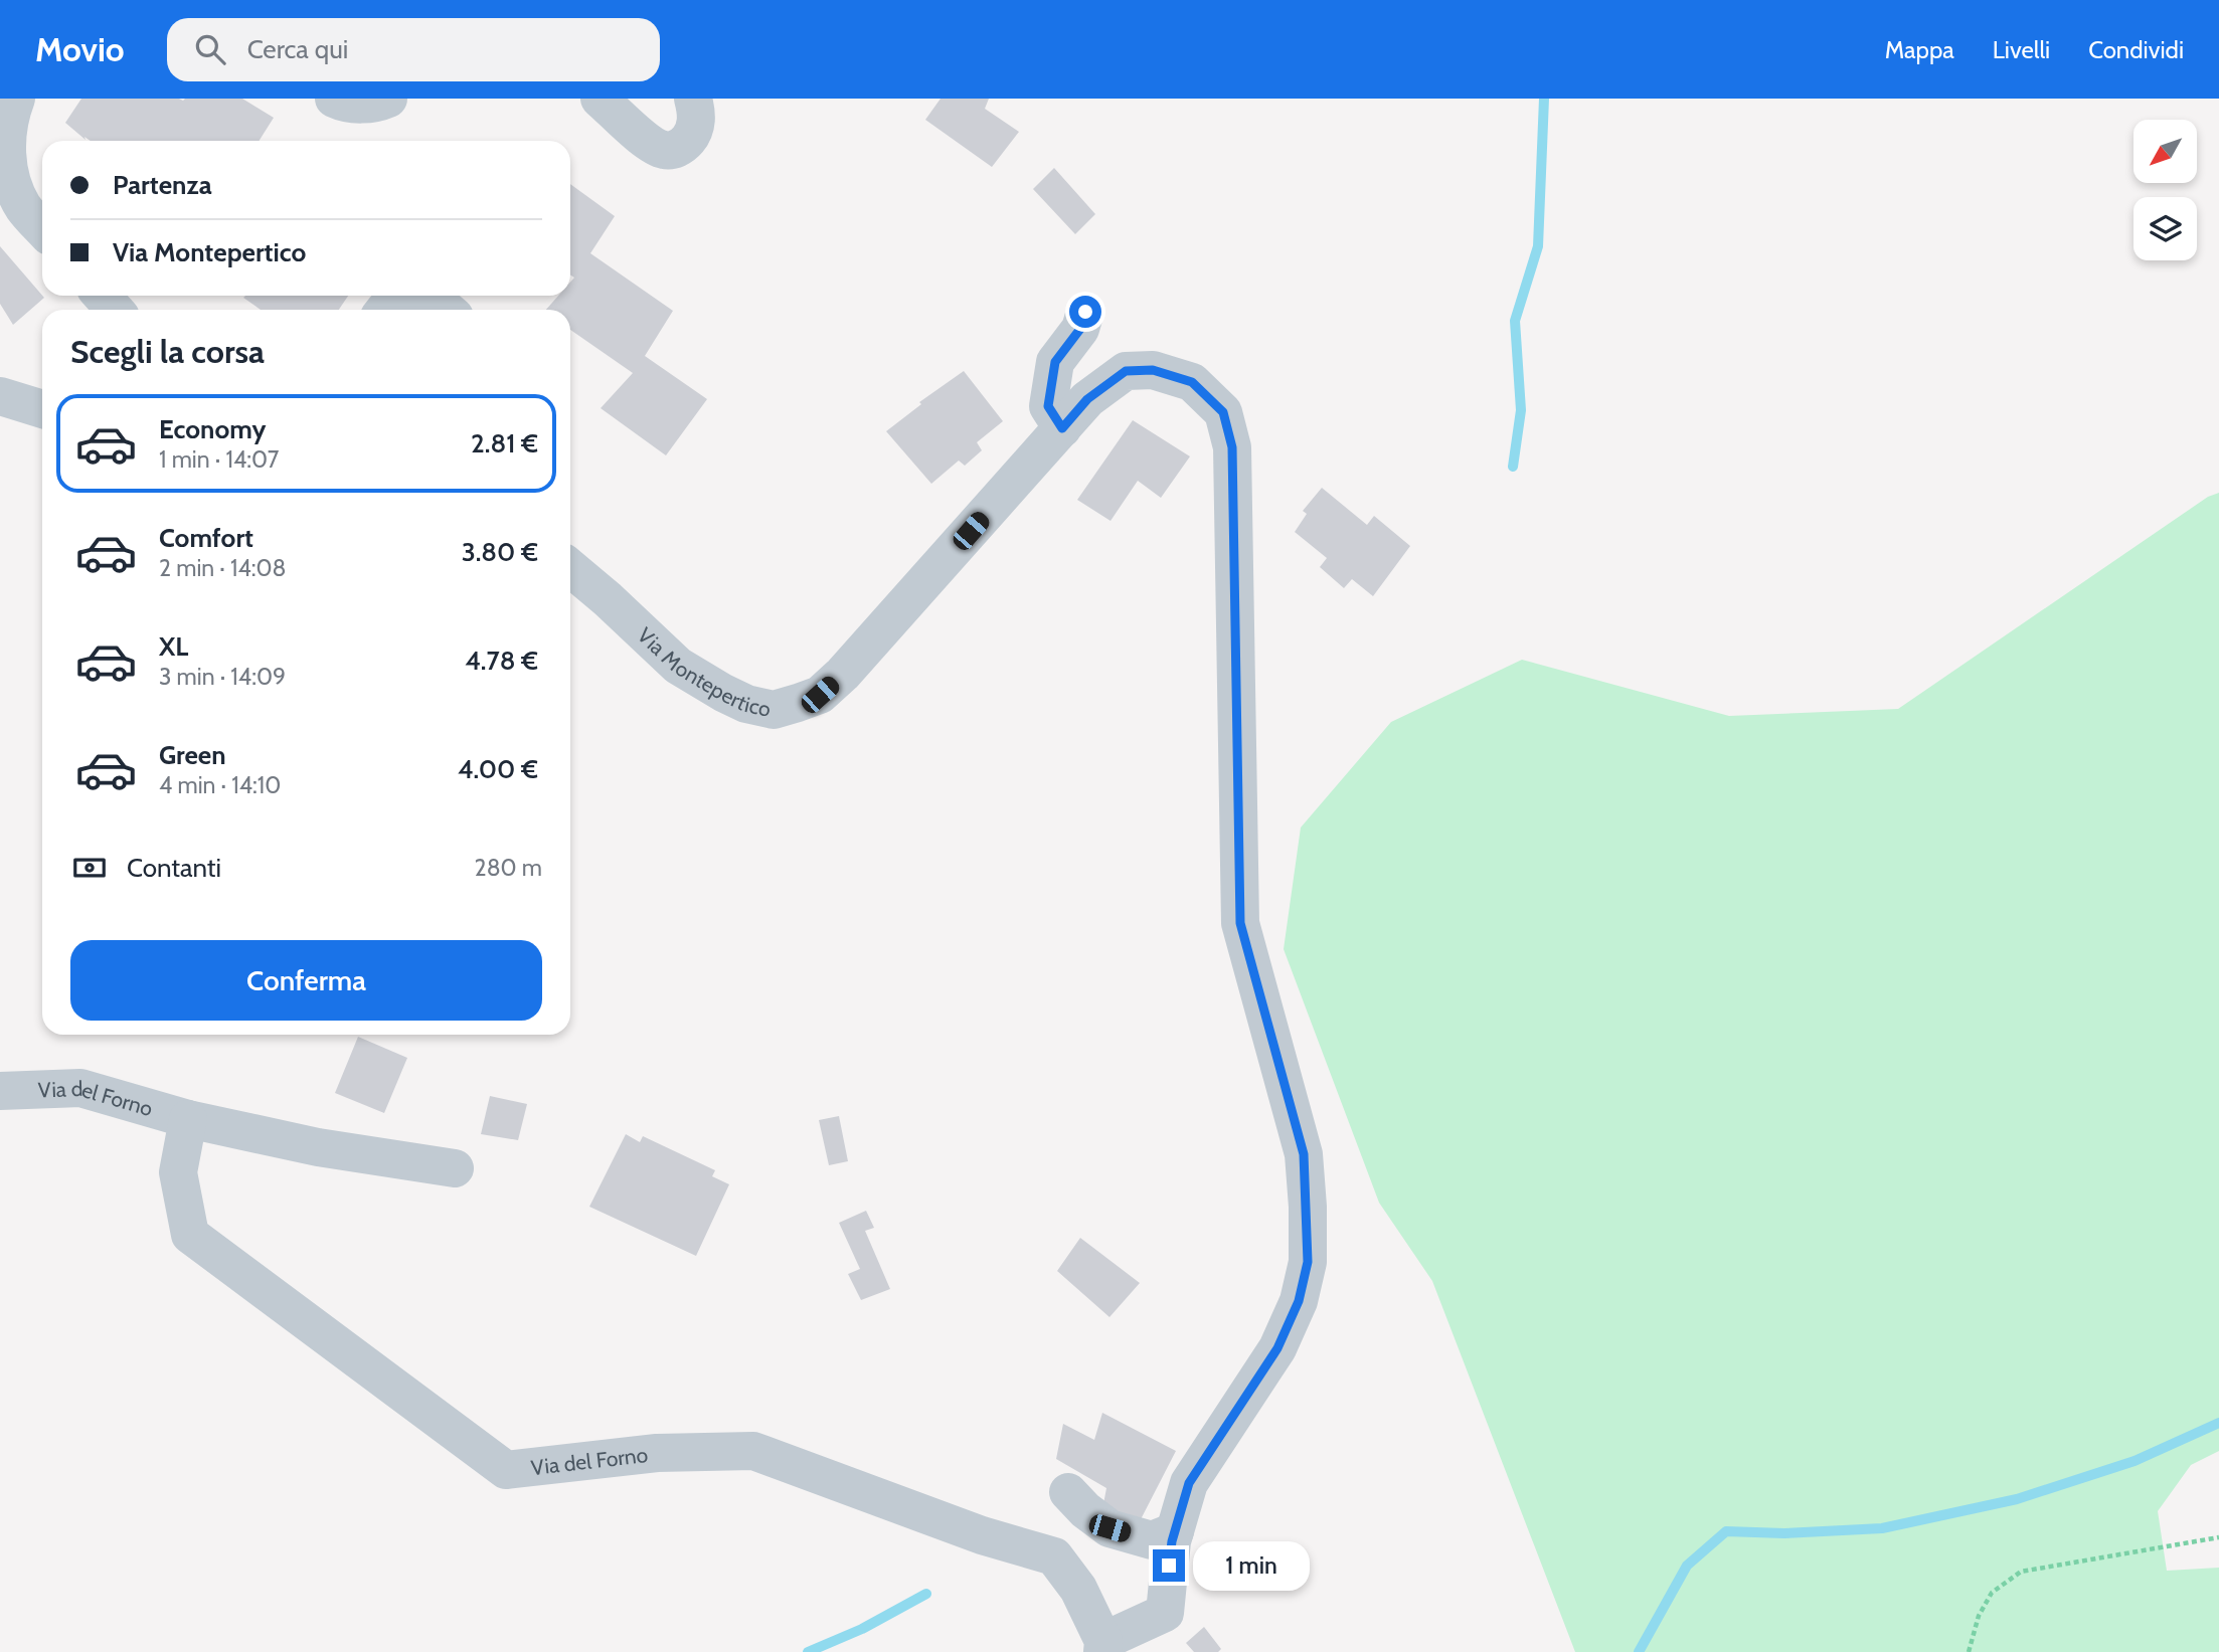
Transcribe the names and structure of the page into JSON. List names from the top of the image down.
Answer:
{
  "streets": {
    "street": ["Via Montepertico", "Via del Forno"]
  },
  "crossings": [
    ["Via Montepertico", "Via del Forno"]
  ],
  "north": "bottom left",
  "page": {
    "header": "Movio",
    "search": "Cerca qui",
    "nav": ["Mappa", "Livelli", "Condividi"],
    "banner": ["Partenza", "Via Montepertico"],
    "heading": "Scegli la corsa",
    "list": [
      {
        "name": "Economy",
        "note": "1 min · 14:07",
        "value": "2.81 €"
      },
      {
        "name": "Comfort",
        "note": "2 min · 14:08",
        "value": "3.80 €"
      },
      {
        "name": "XL",
        "note": "3 min · 14:09",
        "value": "4.78 €"
      },
      {
        "name": "Green",
        "note": "4 min · 14:10",
        "value": "4.00 €"
      }
    ],
    "pay": ["Contanti", "280 m"],
    "buttons": "Conferma",
    "bubble": "1 min"
  }
}
